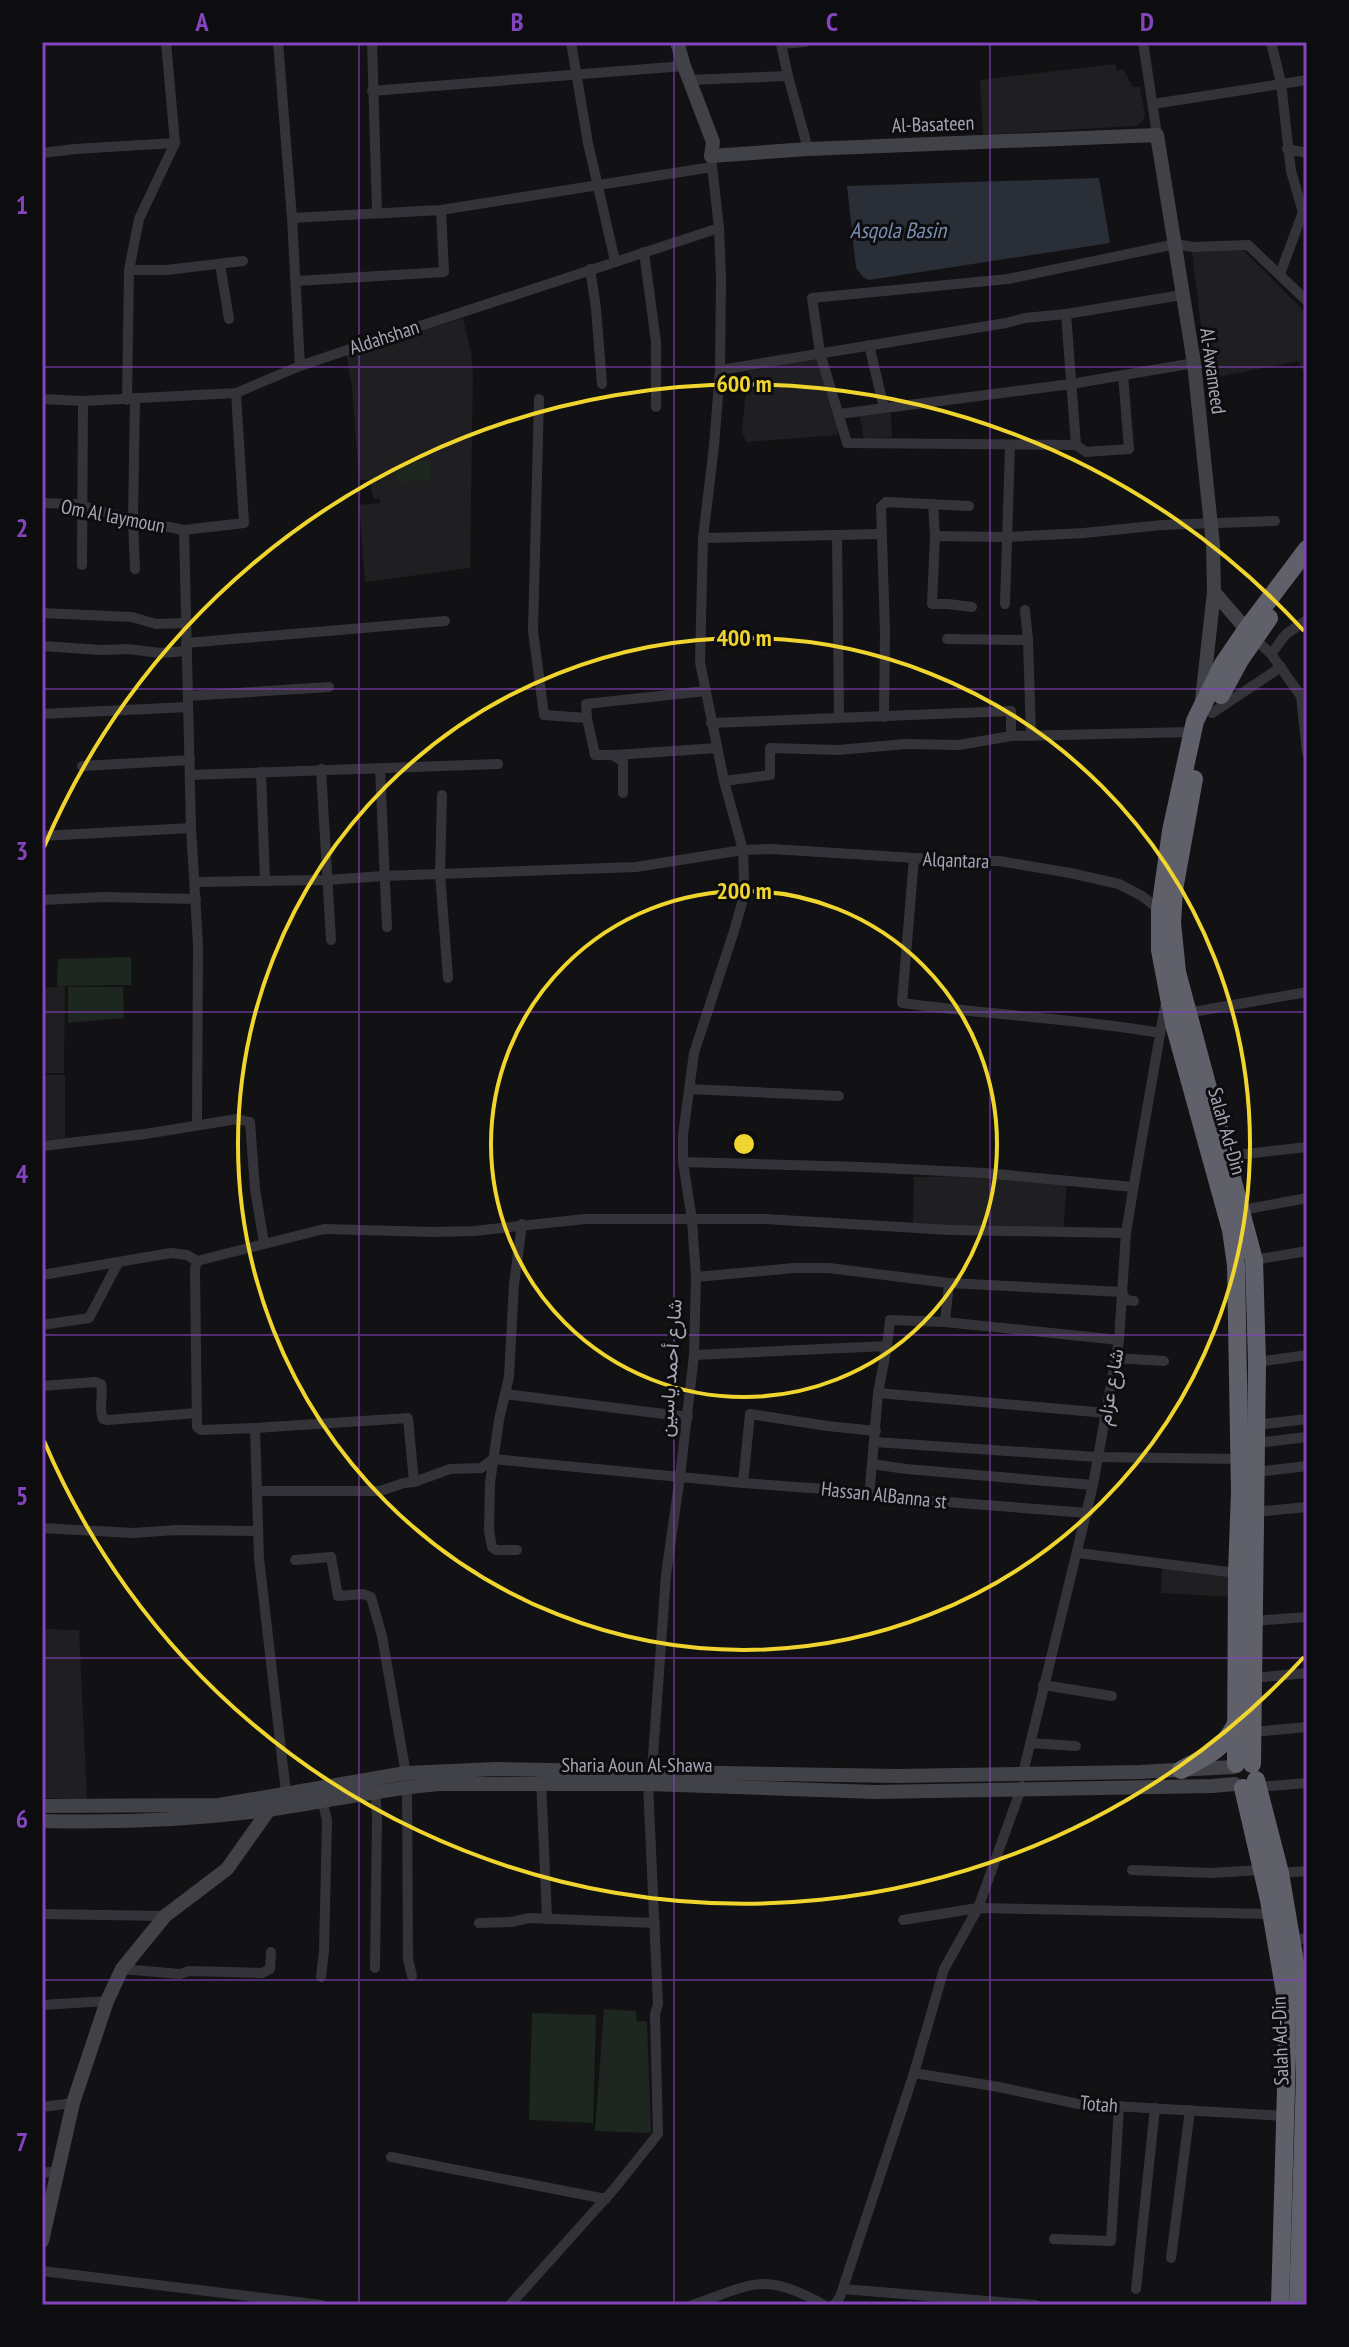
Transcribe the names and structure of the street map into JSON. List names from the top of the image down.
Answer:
{
  "streets": {
    "highway": ["Salah Ad-Din"],
    "main road": ["Al-Basateen", "Al-Awameed", "Sharia Aoun Al-Shawa"],
    "street": [
      "Aldahshan",
      "Om Al laymoun",
      "Alqantara",
      "شارع أحمد ياسين",
      "شارع عزام",
      "Hassan AlBanna st",
      "Totah"
    ]
  },
  "crossings": [
    ["Al-Basateen", "Al-Awameed"],
    ["Al-Basateen", "شارع أحمد ياسين"],
    ["Aldahshan", "Om Al laymoun"],
    ["Aldahshan", "شارع أحمد ياسين"],
    ["Al-Awameed", "Salah Ad-Din"],
    ["Alqantara", "Salah Ad-Din"],
    ["Alqantara", "شارع أحمد ياسين"],
    ["Salah Ad-Din", "شارع عزام"],
    ["Salah Ad-Din", "Sharia Aoun Al-Shawa"],
    ["Salah Ad-Din", "Totah"],
    ["شارع أحمد ياسين", "Hassan AlBanna st"],
    ["شارع أحمد ياسين", "Sharia Aoun Al-Shawa"],
    ["شارع عزام", "Hassan AlBanna st"],
    ["شارع عزام", "Sharia Aoun Al-Shawa"],
    ["شارع عزام", "Totah"]
  ],
  "water": ["Asqola Basin"],
  "grid": {
    "columns": [
      "A",
      "B",
      "C",
      "D"
    ],
    "rows": [
      "1",
      "2",
      "3",
      "4",
      "5",
      "6",
      "7"
    ]
  },
  "rings": ["600 m", "400 m", "200 m"]
}
